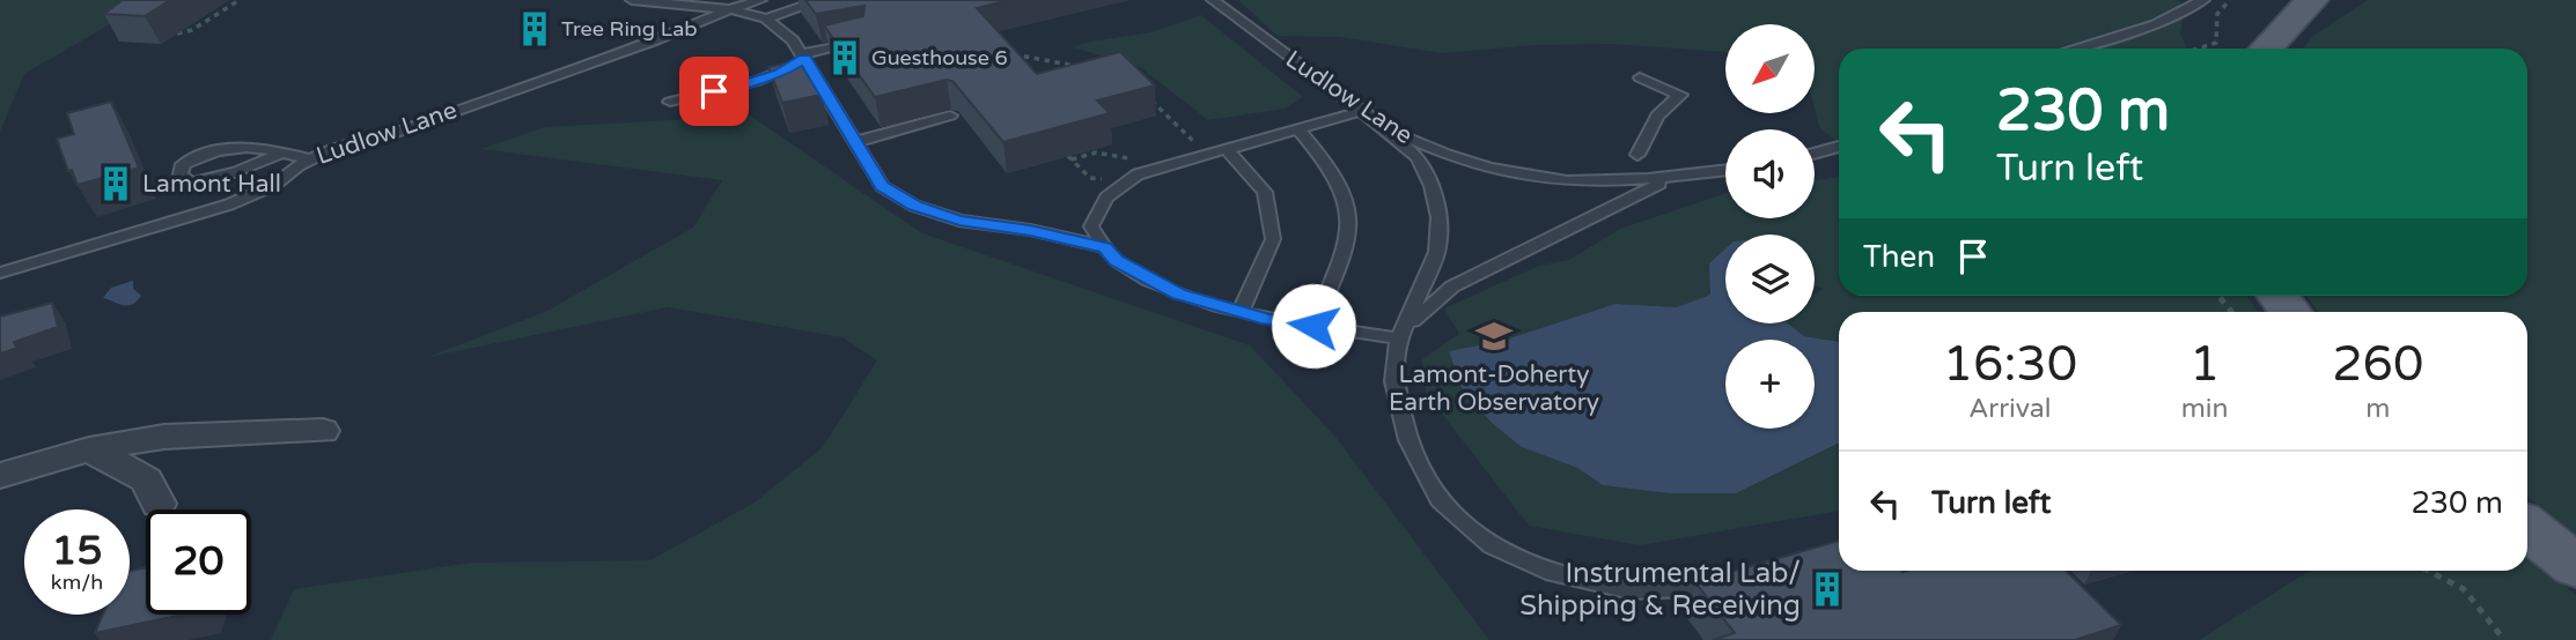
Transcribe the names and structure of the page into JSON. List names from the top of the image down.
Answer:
{
  "streets": {
    "lane": ["Ludlow Lane"]
  },
  "places": {
    "building": [
      "Tree Ring Lab",
      "Guesthouse 6",
      "Lamont Hall",
      "Instrumental Lab/ Shipping & Receiving"
    ],
    "school or university": ["Lamont-Doherty Earth Observatory"]
  },
  "north": "bottom left",
  "page": {
    "map_buttons": "+",
    "turn": ["230 m", "Turn left"],
    "then": "Then",
    "eta": [
      "16:30",
      "Arrival",
      "1",
      "min",
      "260",
      "m"
    ],
    "list": [
      {
        "name": "Turn left",
        "value": "230 m"
      }
    ],
    "speed": "15 km/h",
    "limit": "20"
  }
}
